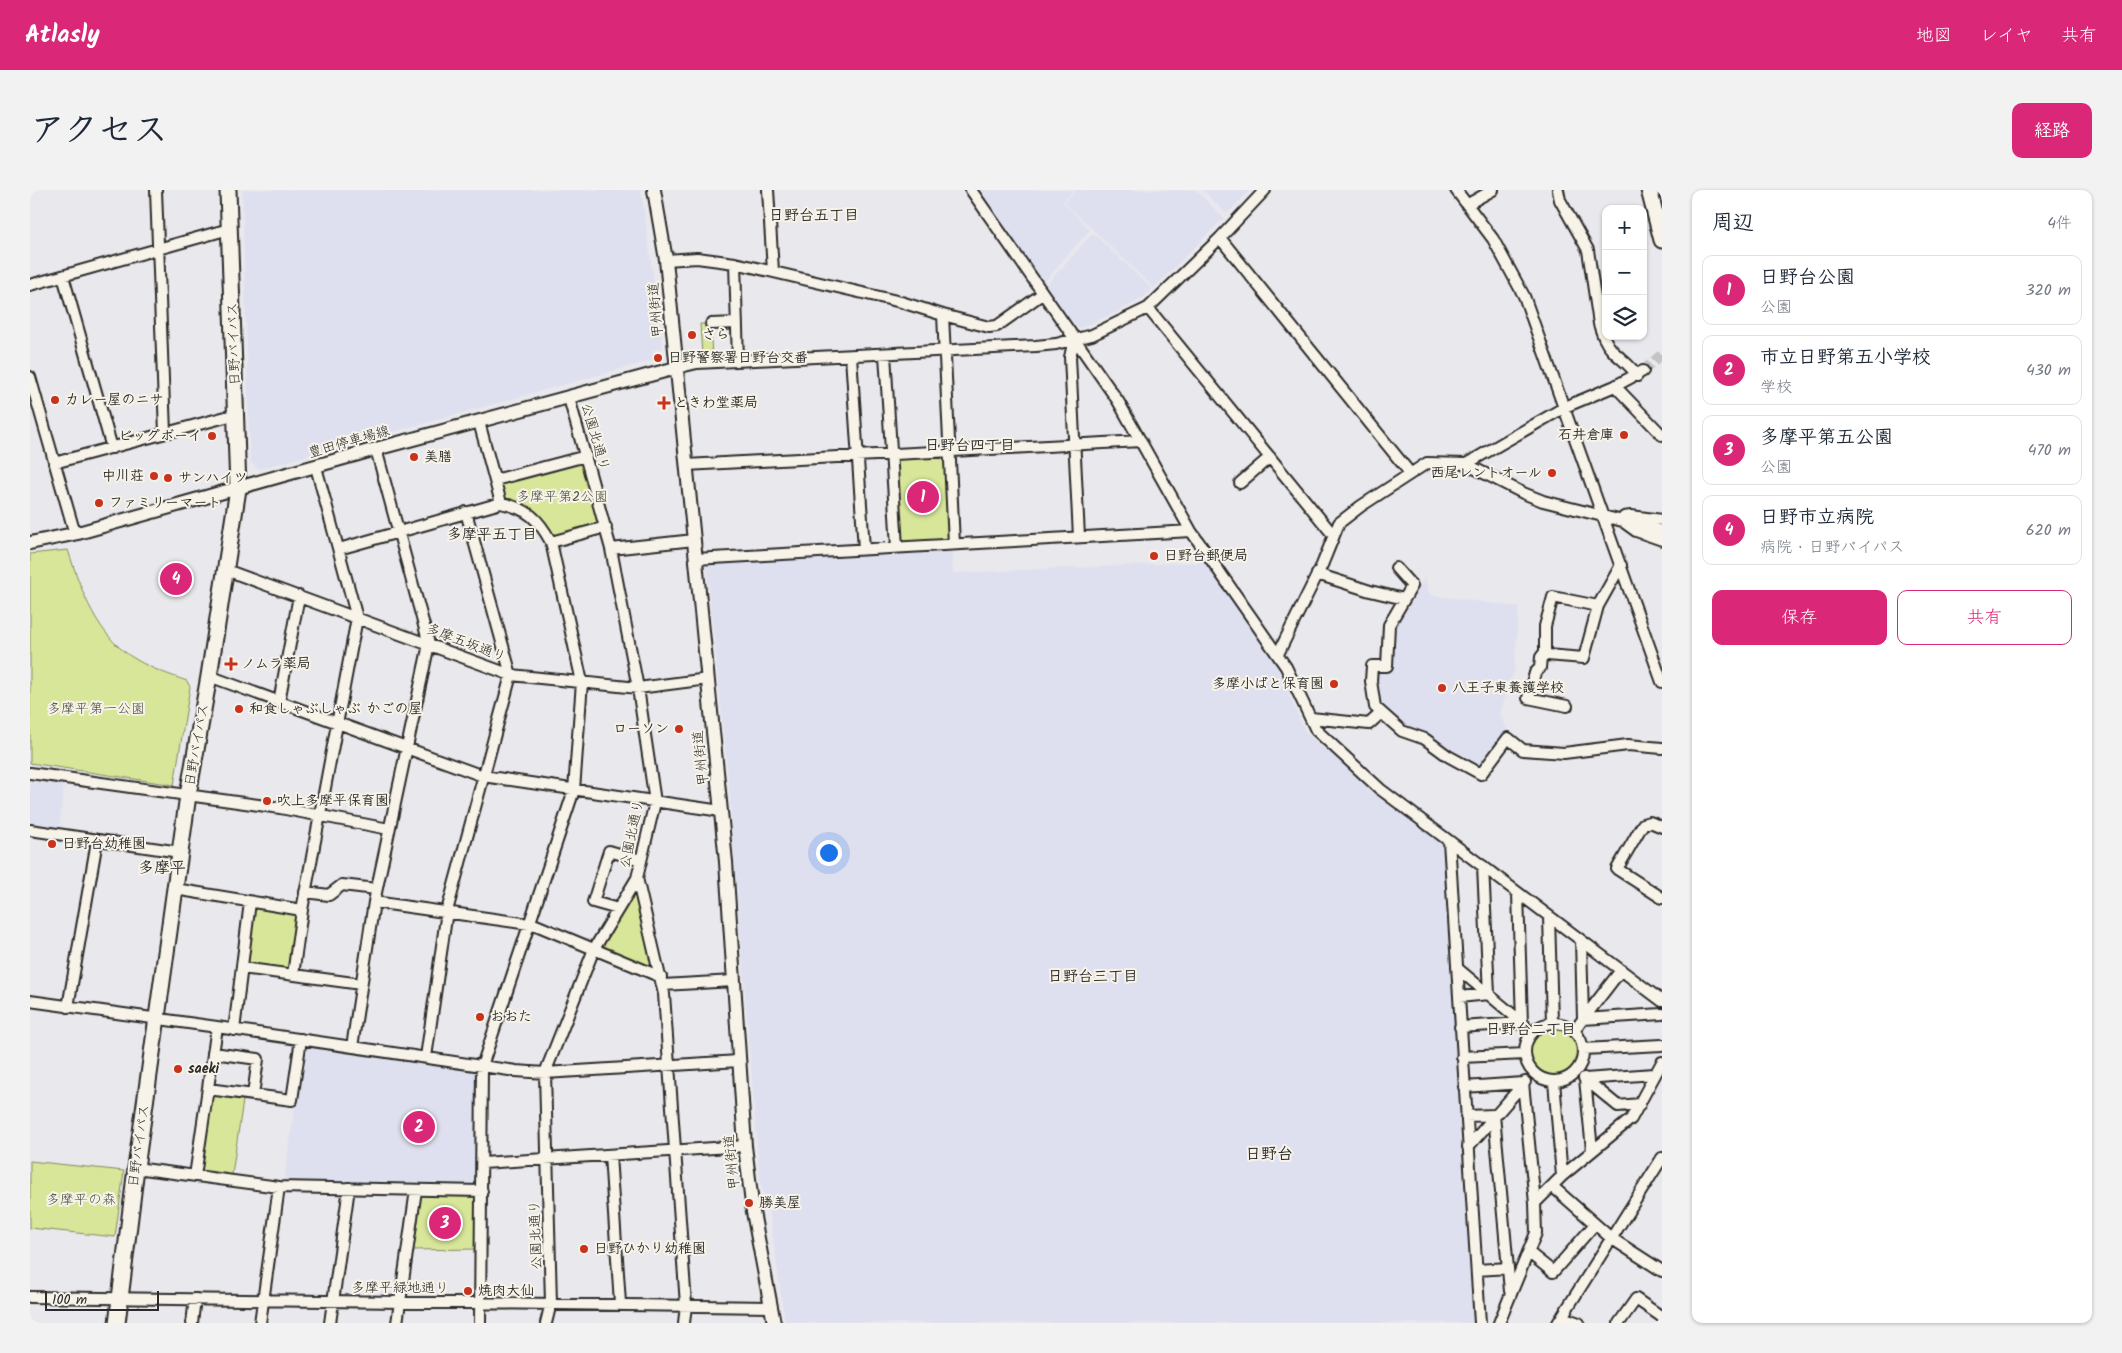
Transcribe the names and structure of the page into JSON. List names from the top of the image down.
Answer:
{
  "streets": {
    "highway": ["日野バイパス"],
    "main road": ["甲州街道", "豊田停車場線"],
    "street": ["公園北通り", "多摩五坂通り", "多摩平緑地通り"]
  },
  "crossings": [
    ["甲州街道", "豊田停車場線"],
    ["甲州街道", "多摩五坂通り"],
    ["甲州街道", "多摩平緑地通り"],
    ["日野バイパス", "豊田停車場線"],
    ["日野バイパス", "多摩五坂通り"],
    ["日野バイパス", "多摩平緑地通り"],
    ["公園北通り", "豊田停車場線"],
    ["公園北通り", "多摩五坂通り"],
    ["公園北通り", "多摩平緑地通り"]
  ],
  "districts": [
    "日野台五丁目",
    "日野台四丁目",
    "多摩平五丁目",
    "多摩平",
    "日野台三丁目",
    "日野台二丁目",
    "日野台"
  ],
  "parks": ["多摩平第2公園", "多摩平第一公園", "多摩平の森"],
  "places": {
    "other": [
      "さら",
      "日野警察署日野台交番",
      "カレー屋のニサ",
      "石井倉庫",
      "ビッグボーイ",
      "美膳",
      "西尾レントオール",
      "中川荘",
      "サンハイツ",
      "ファミリーマート",
      "日野台郵便局",
      "多摩小ばと保育園",
      "八王子東養護学校",
      "和食しゃぶしゃぶ かごの屋",
      "ローソン",
      "吹上多摩平保育園",
      "日野台幼稚園",
      "おおた",
      "saeki",
      "勝美屋",
      "日野ひかり幼稚園",
      "焼肉大仙"
    ],
    "health": ["ときわ堂薬局", "ノムラ薬局"]
  },
  "scale_bar": "100 m",
  "page": {
    "header": "Atlasly",
    "nav": ["地図", "レイヤ", "共有"],
    "title": "アクセス",
    "buttons": [
      "経路",
      ["保存", "共有"]
    ],
    "heading": ["周辺", "4件"],
    "map_buttons": ["+", "−"],
    "list": [
      {
        "mark": "1",
        "name": "日野台公園",
        "note": "公園",
        "value": "320 m"
      },
      {
        "mark": "2",
        "name": "市立日野第五小学校",
        "note": "学校",
        "value": "430 m"
      },
      {
        "mark": "3",
        "name": "多摩平第五公園",
        "note": "公園",
        "value": "470 m"
      },
      {
        "mark": "4",
        "name": "日野市立病院",
        "note": "病院 · 日野バイパス",
        "value": "620 m"
      }
    ],
    "pins": [
      "1",
      "4",
      "2",
      "3"
    ],
    "scale": "100 m"
  }
}
